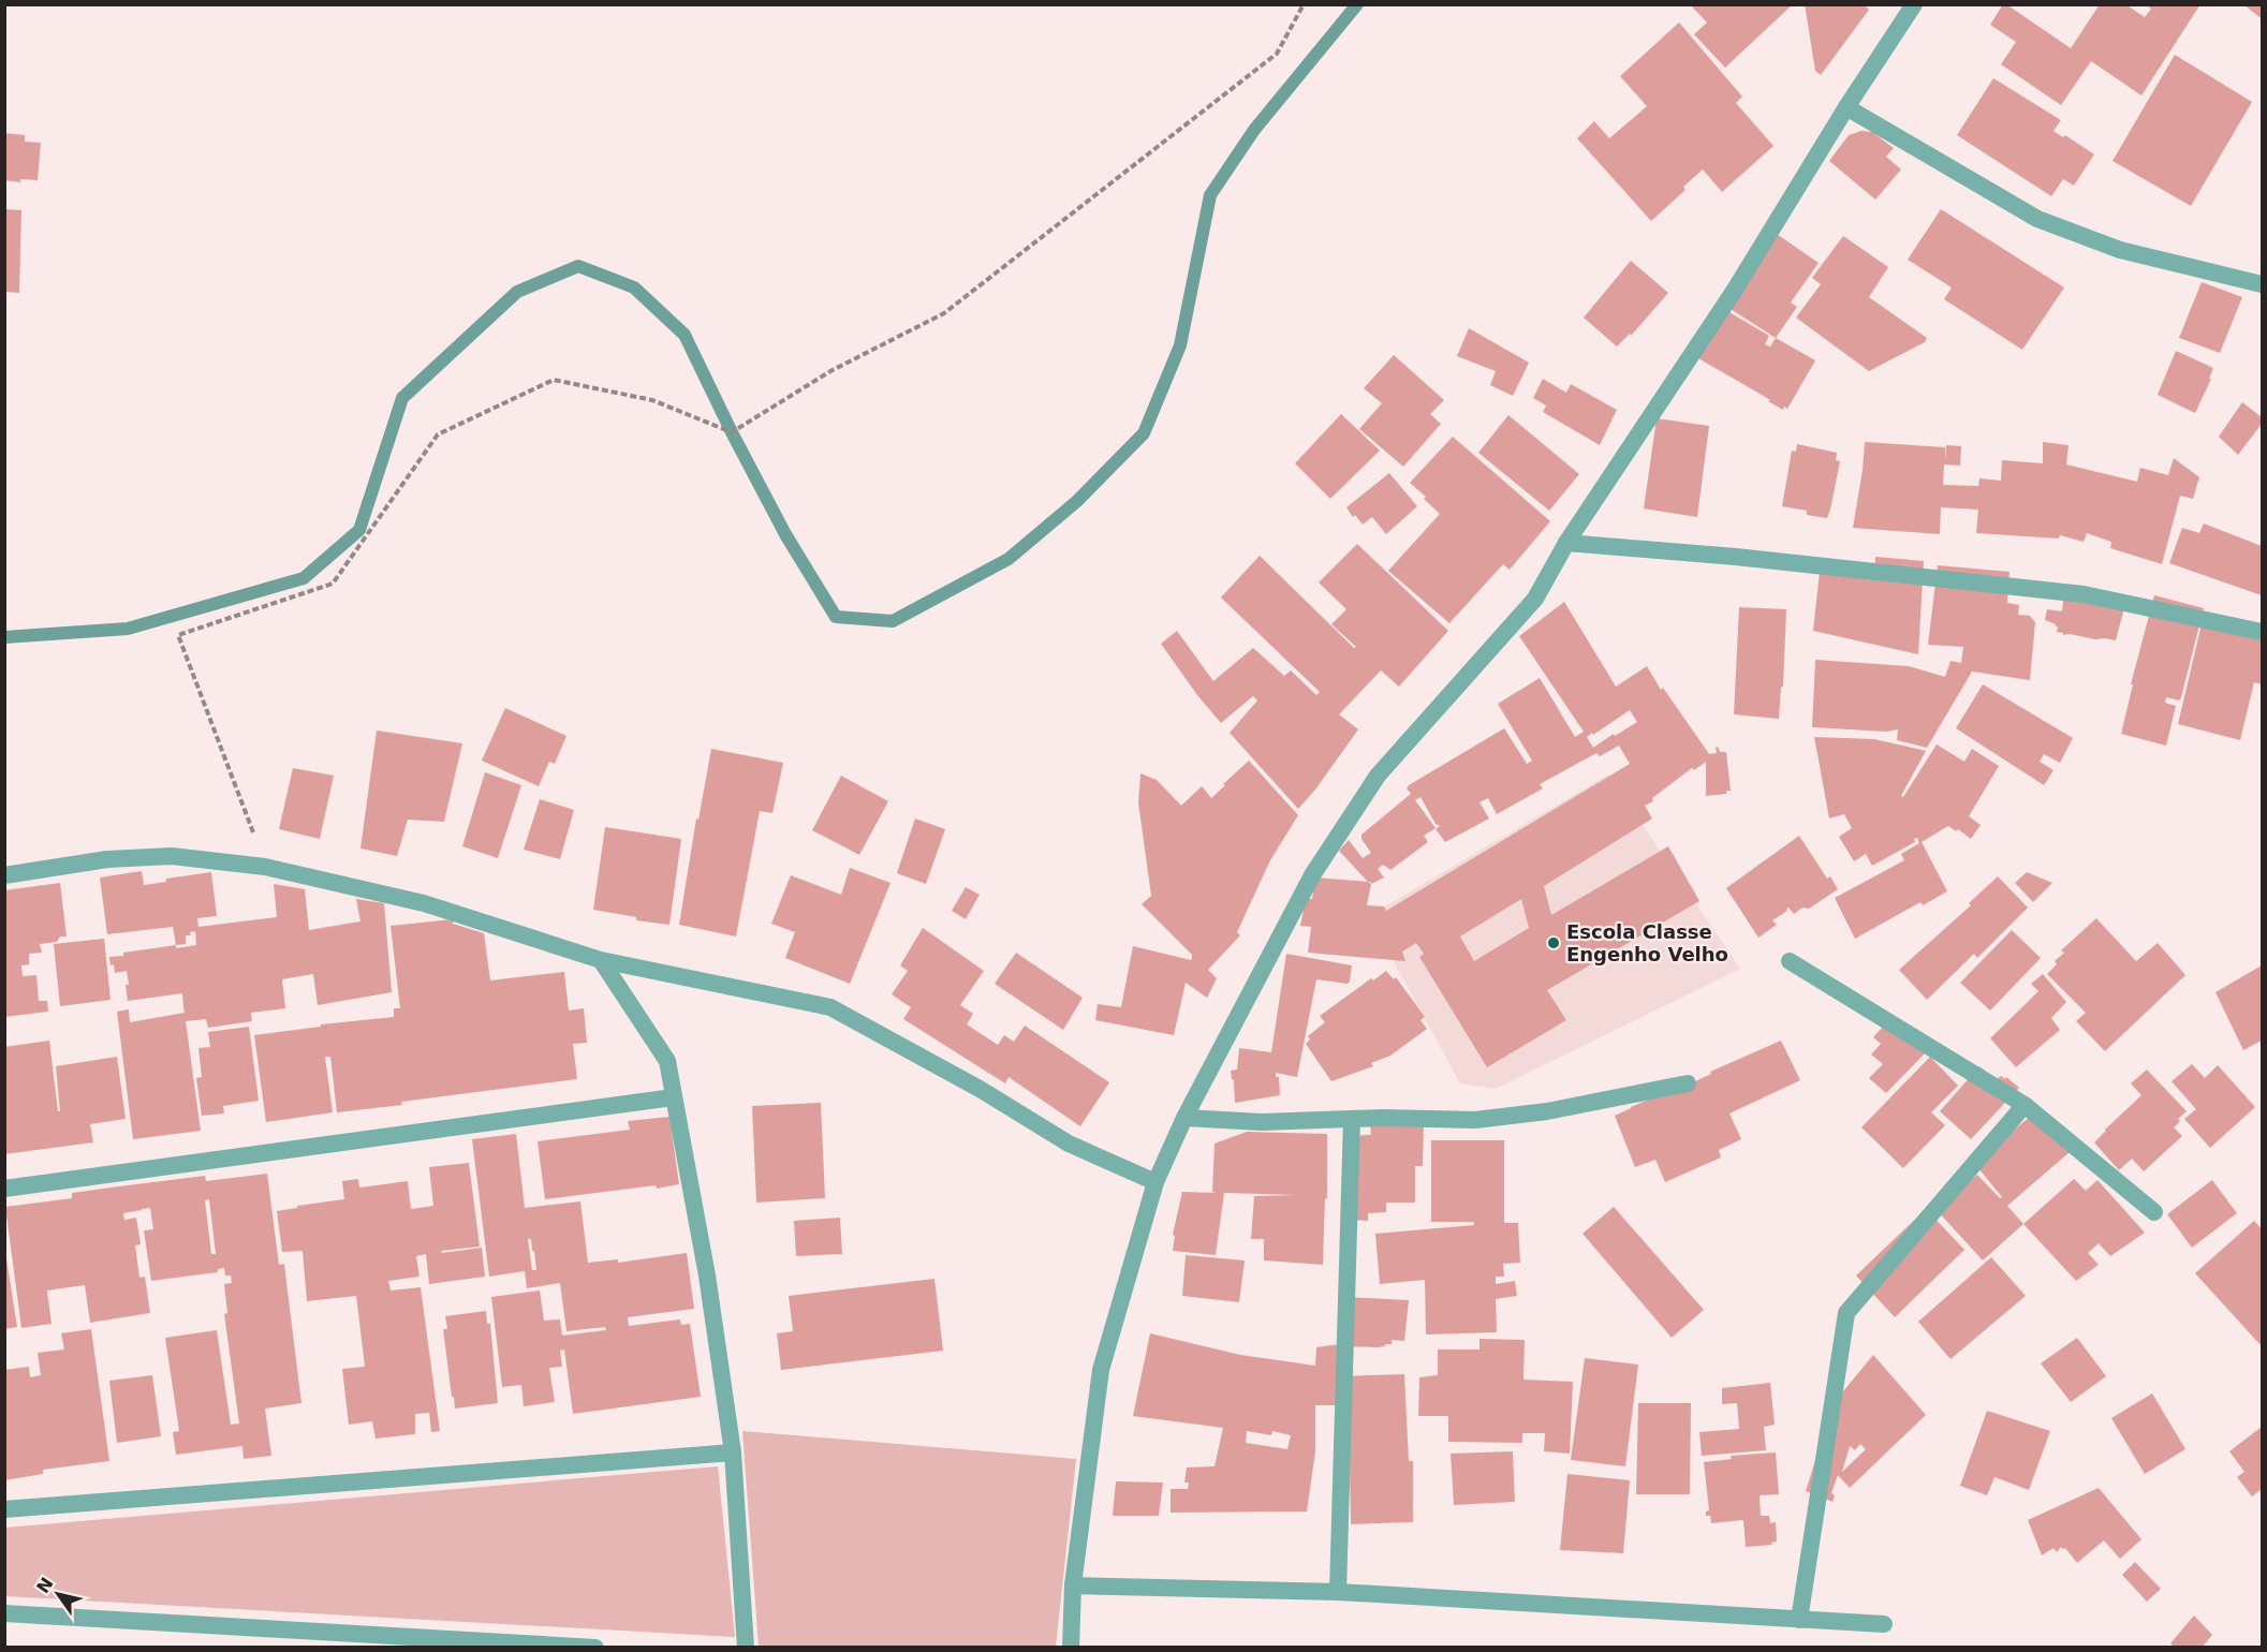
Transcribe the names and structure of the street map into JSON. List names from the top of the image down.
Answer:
{
  "places": ["Escola Classe Engenho Velho"],
  "north": "top left"
}
